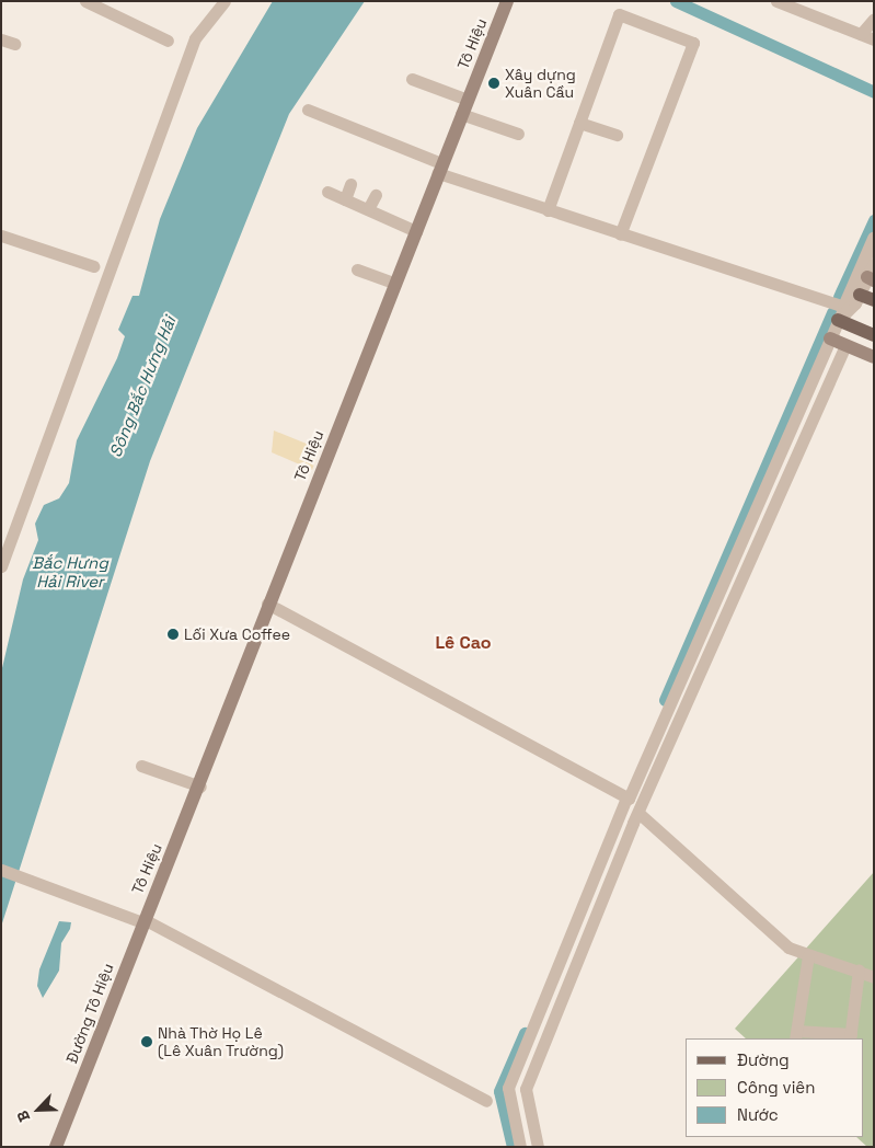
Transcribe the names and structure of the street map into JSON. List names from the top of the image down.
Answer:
{
  "streets": {
    "main road": ["Tô Hiệu", "Đường Tô Hiệu"]
  },
  "crossings": [
    ["Tô Hiệu", "Đường Tô Hiệu"]
  ],
  "districts": ["Lê Cao"],
  "water": ["Sông Bắc Hưng Hải", "Bắc Hưng Hải River"],
  "places": ["Xây dựng Xuân Cầu", "Lối Xưa Coffee", "Nhà Thờ Họ Lê (Lê Xuân Trường)"],
  "legend": ["Đường", "Công viên", "Nước"],
  "north": "bottom left"
}
